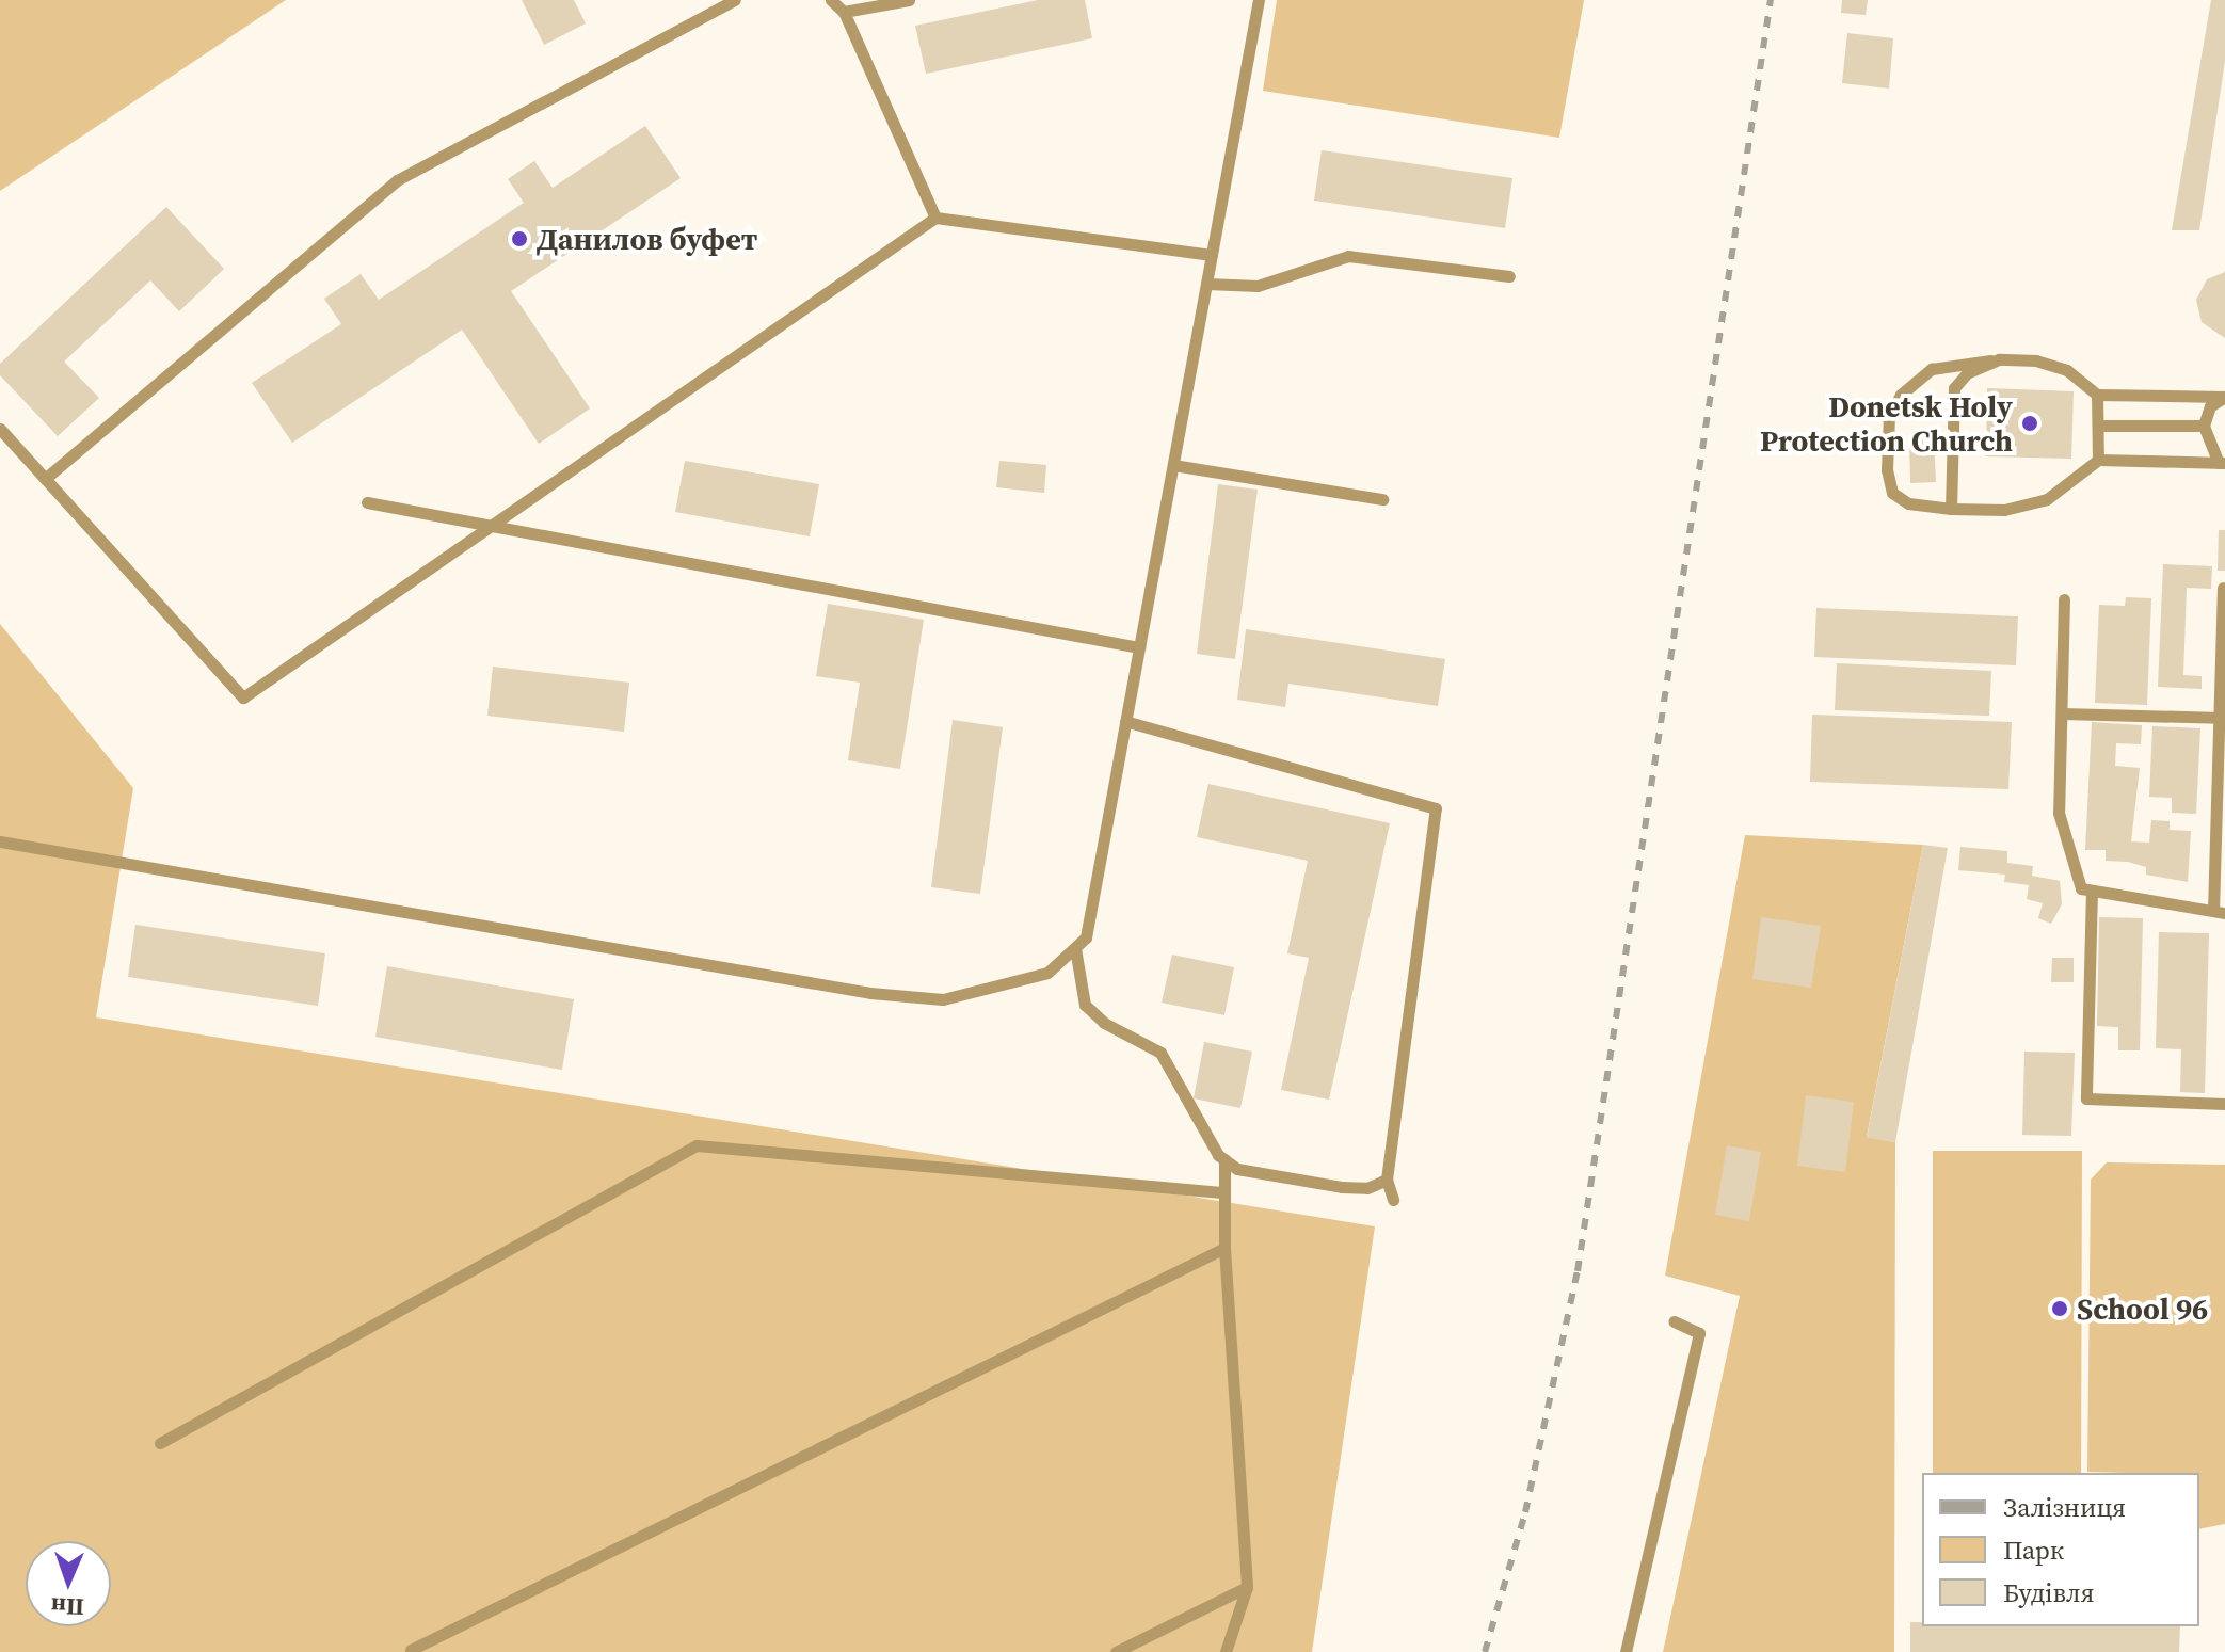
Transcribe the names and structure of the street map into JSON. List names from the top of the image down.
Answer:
{
  "places": ["Данилов буфет", "Donetsk Holy Protection Church", "School 96"],
  "legend": ["Залізниця", "Парк", "Будівля"],
  "north": "bottom"
}
